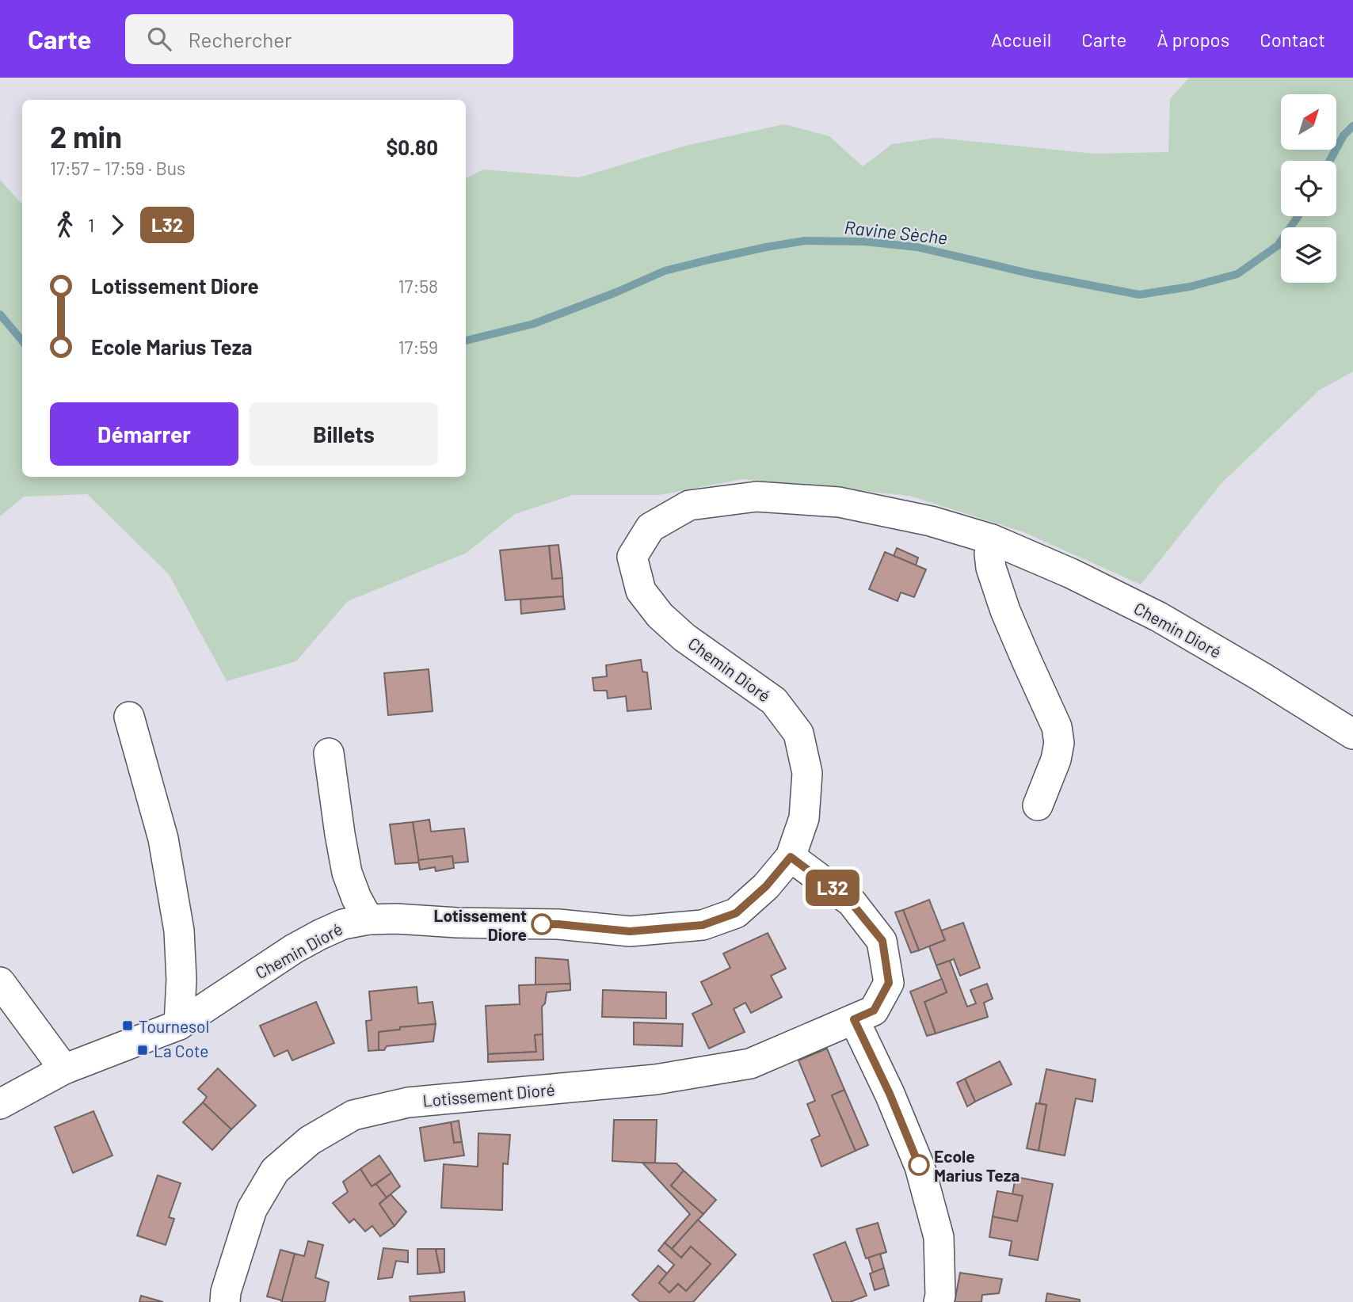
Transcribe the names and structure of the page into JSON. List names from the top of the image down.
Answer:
{
  "streets": {
    "street": ["Chemin Dioré", "Lotissement Dioré"]
  },
  "crossings": [
    ["Chemin Dioré", "Lotissement Dioré"]
  ],
  "water": ["Ravine Sèche"],
  "places": {
    "other": ["Lotissement Diore", "Ecole Marius Teza"],
    "transit": ["Tournesol", "La Cote"]
  },
  "lines": ["bus line L32"],
  "north": "top right",
  "page": {
    "header": "Carte",
    "search": "Rechercher",
    "nav": [
      "Accueil",
      "Carte",
      "À propos",
      "Contact"
    ],
    "on_map": "L32",
    "heading": ["2 min", "17:57 – 17:59 · Bus", "$0.80"],
    "legs": ["1", "L32"],
    "list": [
      {
        "name": "Lotissement Diore",
        "value": "17:58"
      },
      {
        "name": "Ecole Marius Teza",
        "value": "17:59"
      }
    ],
    "buttons": ["Démarrer", "Billets"]
  }
}
